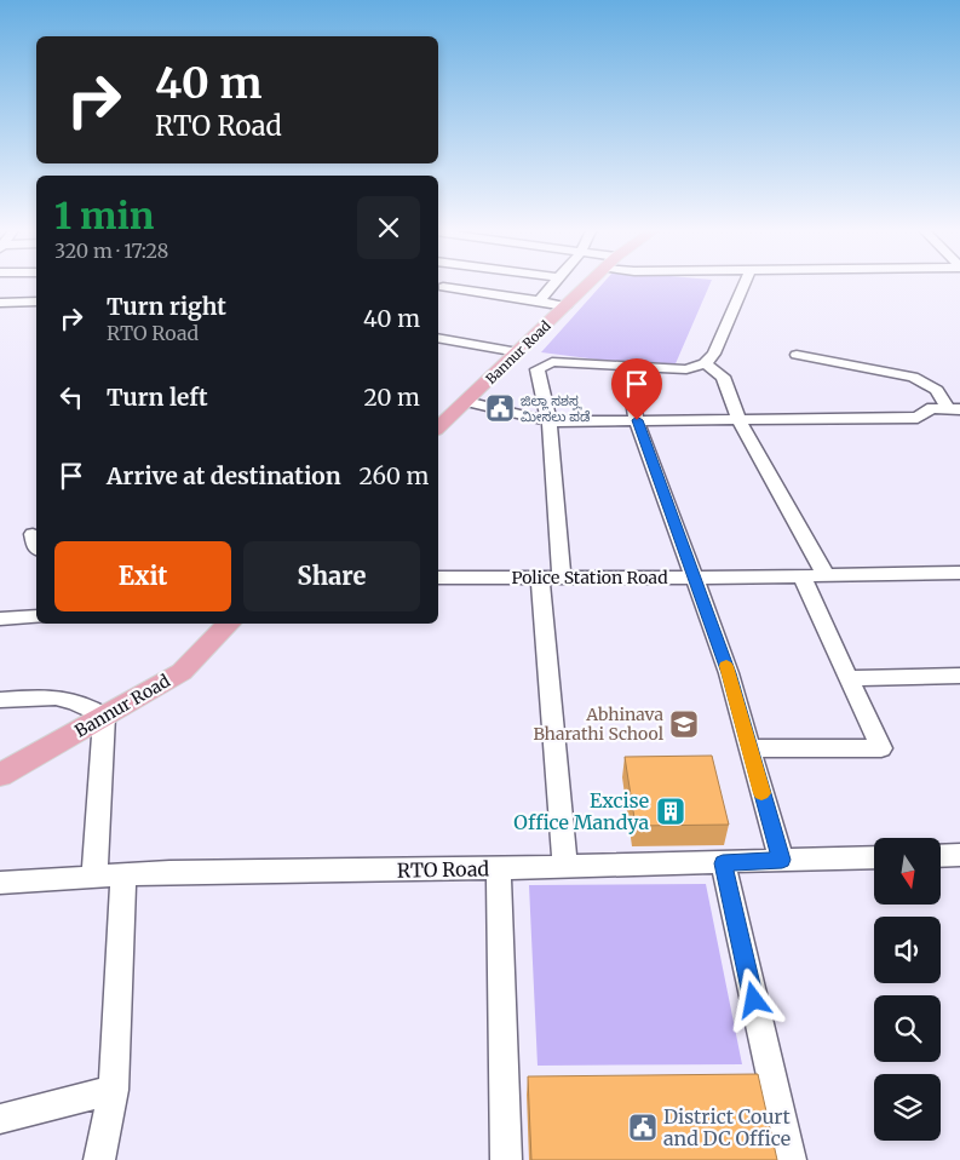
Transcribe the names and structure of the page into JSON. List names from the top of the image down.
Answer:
{
  "streets": {
    "main road": ["Bannur Road"],
    "street": ["Police Station Road", "RTO Road"]
  },
  "places": {
    "public building": ["ಜಿಲ್ಲಾ ಸಶಸ್ತ್ರ ಮೀಸಲು ಪಡೆ", "District Court and DC Office"],
    "school or university": ["Abhinava Bharathi School"],
    "building": ["Excise Office Mandya"]
  },
  "north": "bottom",
  "page": {
    "turn": ["40 m", "RTO Road"],
    "heading": ["1 min", "320 m · 17:28"],
    "list": [
      {
        "name": "Turn right",
        "note": "RTO Road",
        "value": "40 m"
      },
      {
        "name": "Turn left",
        "value": "20 m"
      },
      {
        "name": "Arrive at destination",
        "value": "260 m"
      }
    ],
    "buttons": ["Exit", "Share"]
  }
}
